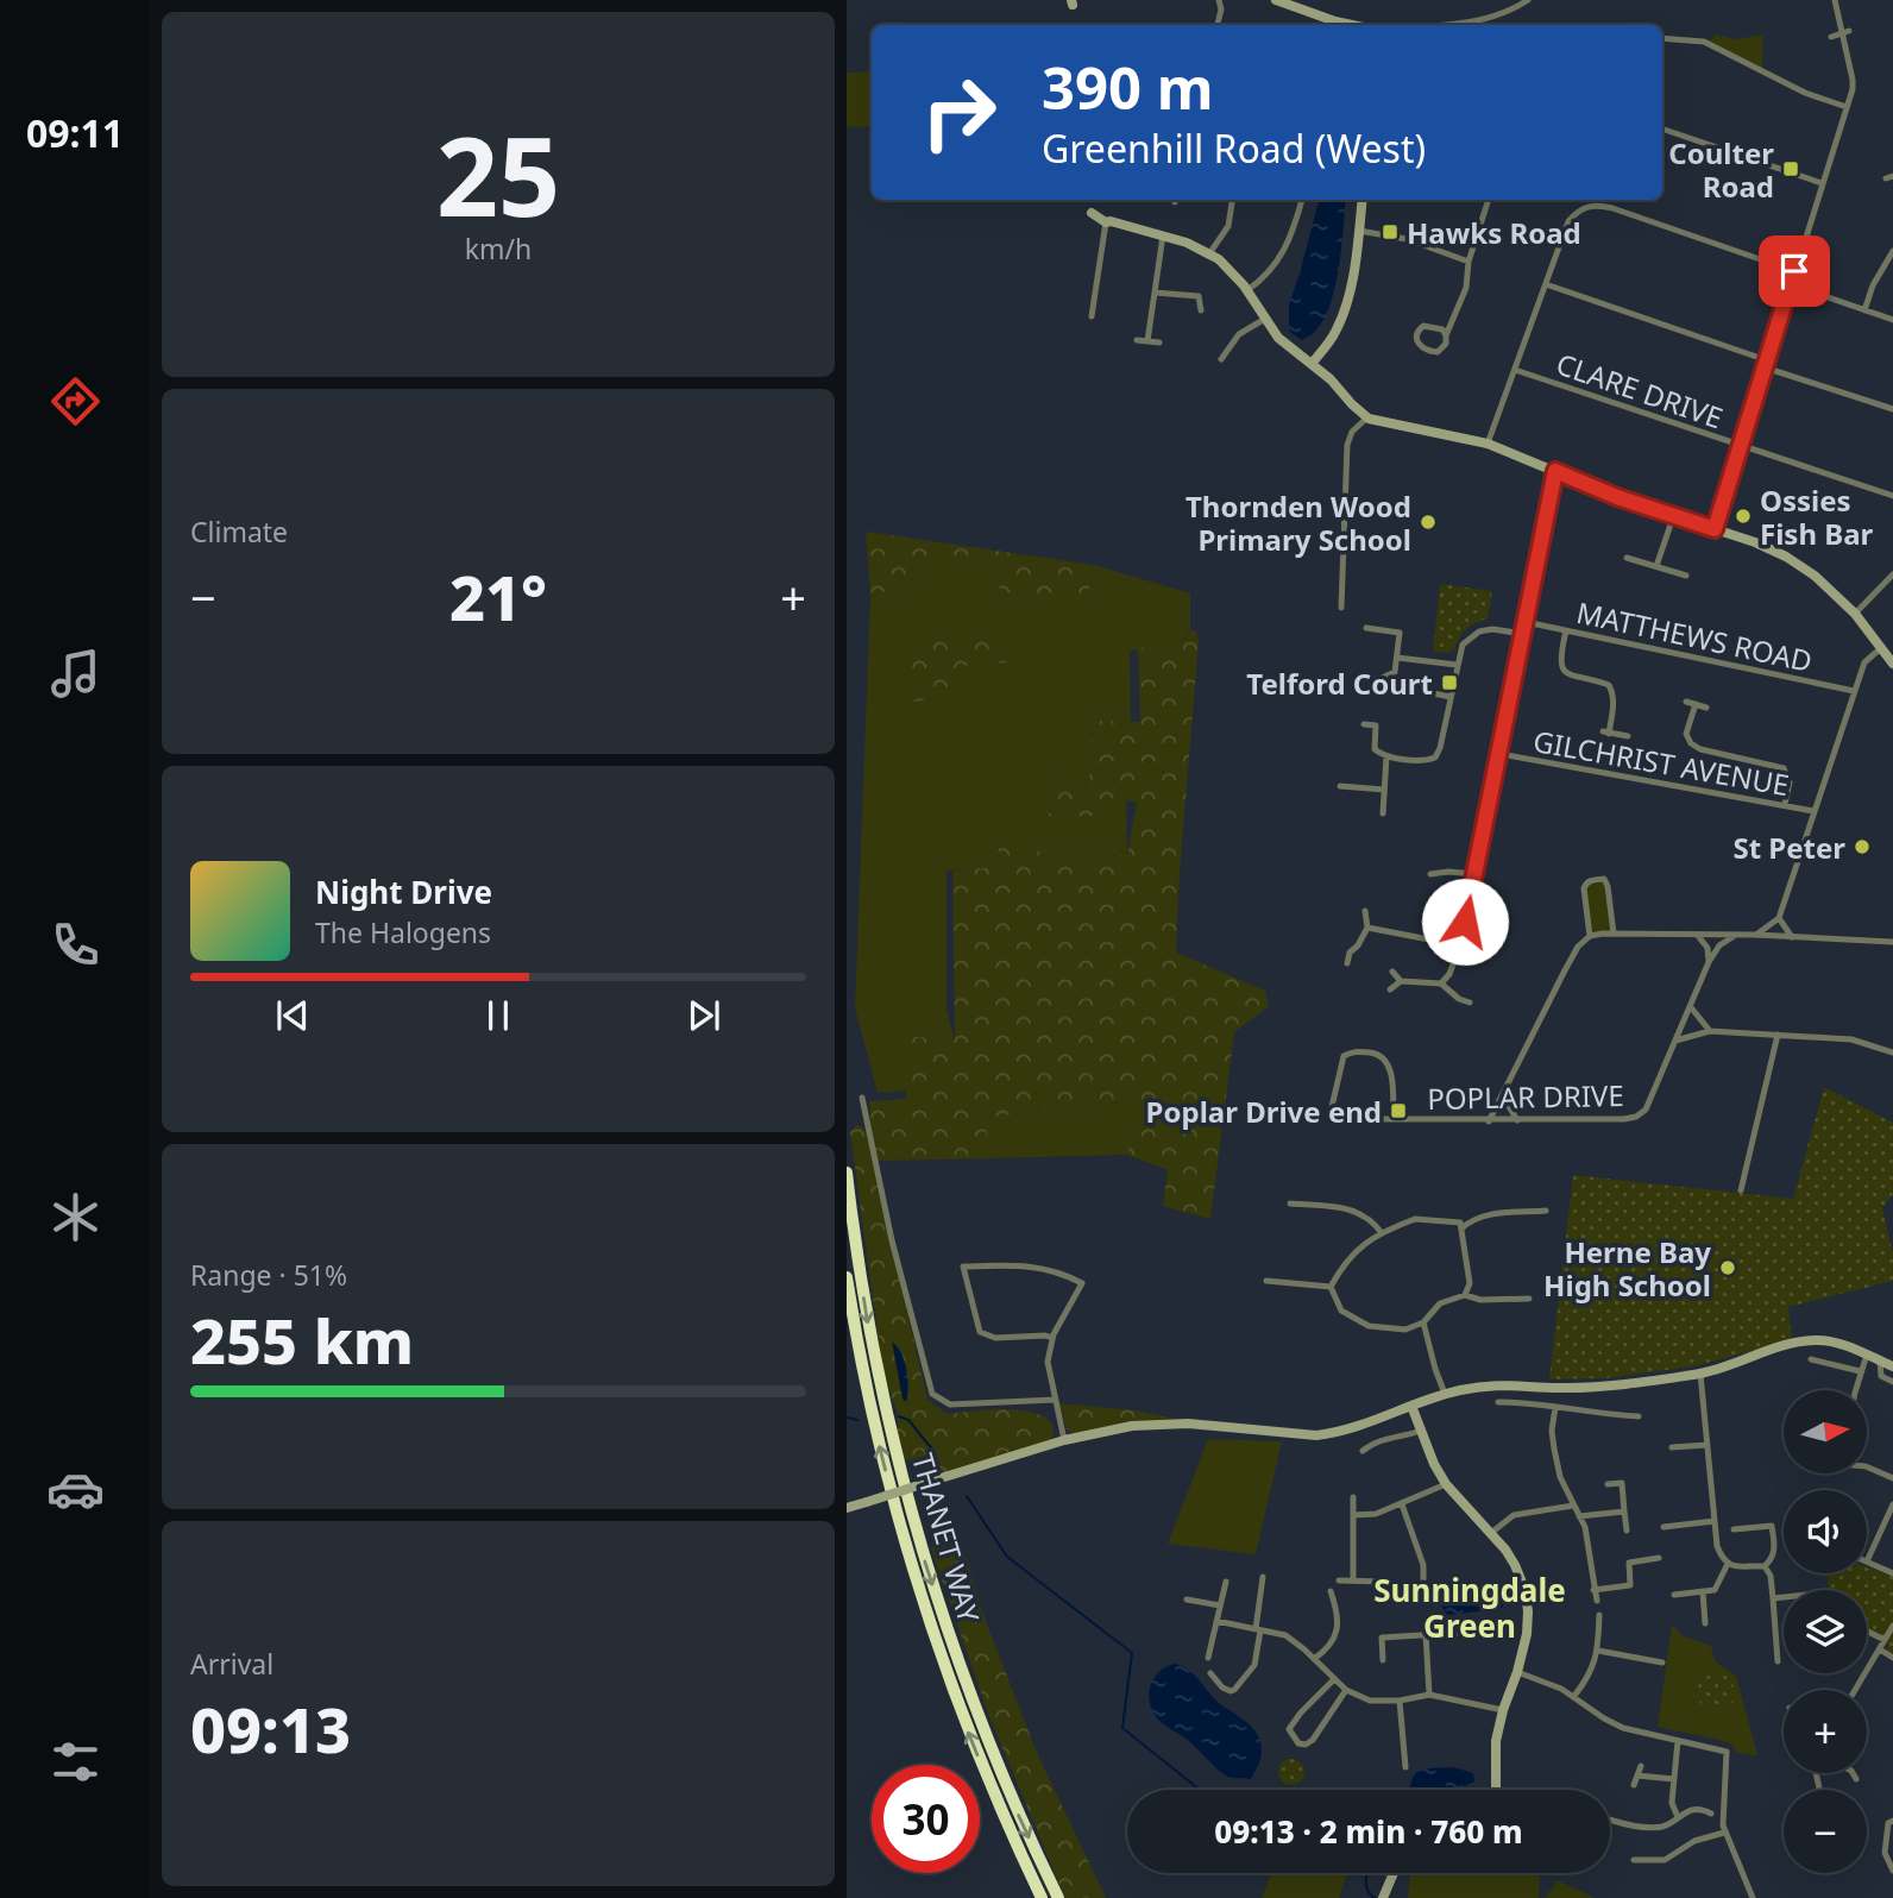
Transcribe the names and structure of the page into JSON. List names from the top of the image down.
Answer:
{
  "streets": {
    "highway": ["THANET WAY"],
    "street": [
      "CLARE DRIVE",
      "MATTHEWS ROAD",
      "GILCHRIST AVENUE",
      "POPLAR DRIVE"
    ]
  },
  "districts": ["Sunningdale Green"],
  "places": {
    "transit": [
      "Coulter Road",
      "Hawks Road",
      "Telford Court",
      "Poplar Drive end"
    ],
    "other": [
      "Ossies Fish Bar",
      "Thornden Wood Primary School",
      "St Peter",
      "Herne Bay High School"
    ]
  },
  "north": "right",
  "page": {
    "tabs": "09:11",
    "tile": [
      ["25", "km/h"],
      "Climate",
      ["Range · 51%", "255 km"],
      ["Arrival", "09:13"]
    ],
    "turn": ["390 m", "Greenhill Road (West)"],
    "heat": ["−", "21°", "+"],
    "song": ["Night Drive", "The Halogens"],
    "map_buttons": ["+", "−"],
    "limit": "30",
    "trip": "09:13 · 2 min · 760 m"
  }
}
